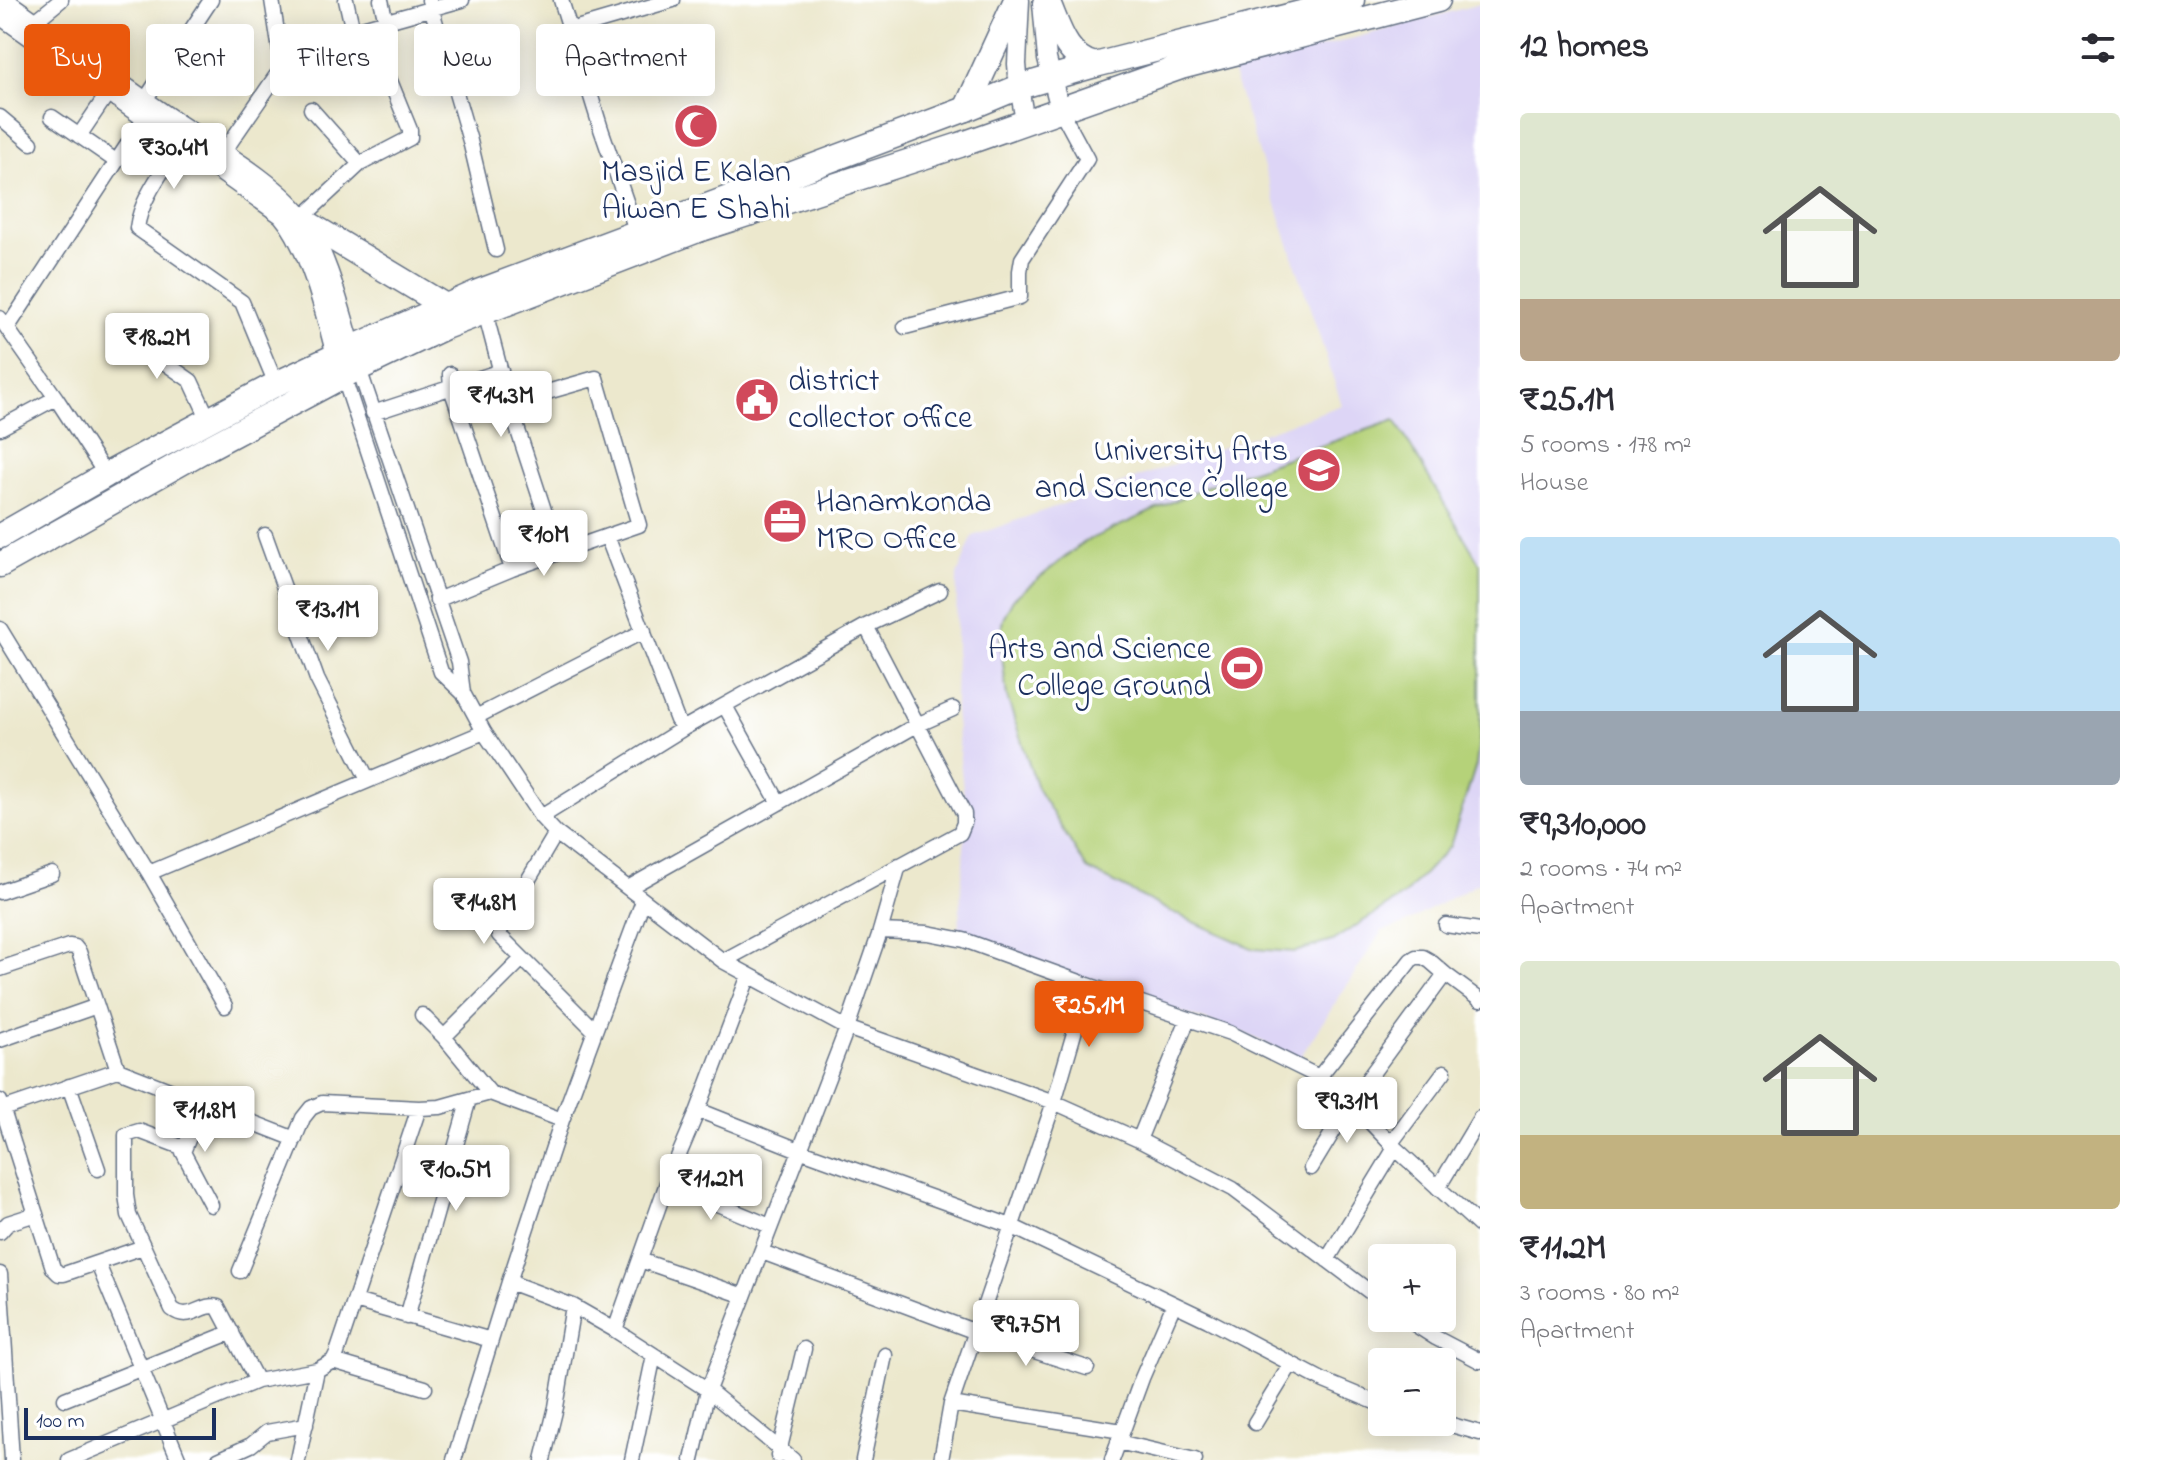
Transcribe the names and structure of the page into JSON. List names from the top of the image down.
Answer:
{
  "places": {
    "mosque": ["Masjid E Kalan Aiwan E Shahi"],
    "public building": ["district collector office"],
    "school or university": ["University Arts and Science College"],
    "office": ["Hanamkonda MRO Office"],
    "sports": ["Arts and Science College Ground"]
  },
  "scale_bar": "100 m",
  "page": {
    "heading": "12 homes",
    "chip": [
      "Buy",
      "Rent",
      "Filters",
      "New",
      "Apartment"
    ],
    "list": [
      {
        "name": "₹25.1M",
        "note": "5 rooms · 178 m² · House"
      },
      {
        "name": "₹9,310,000",
        "note": "2 rooms · 74 m² · Apartment"
      },
      {
        "name": "₹11.2M",
        "note": "3 rooms · 80 m² · Apartment"
      }
    ],
    "price": [
      "₹30.4M",
      "₹18.2M",
      "₹14.3M",
      "₹10M",
      "₹13.1M",
      "₹14.8M",
      "₹25.1M",
      "₹9.31M",
      "₹11.8M",
      "₹10.5M",
      "₹11.2M",
      "₹9.75M"
    ],
    "map_buttons": ["+", "−"],
    "scale": "100 m"
  }
}
